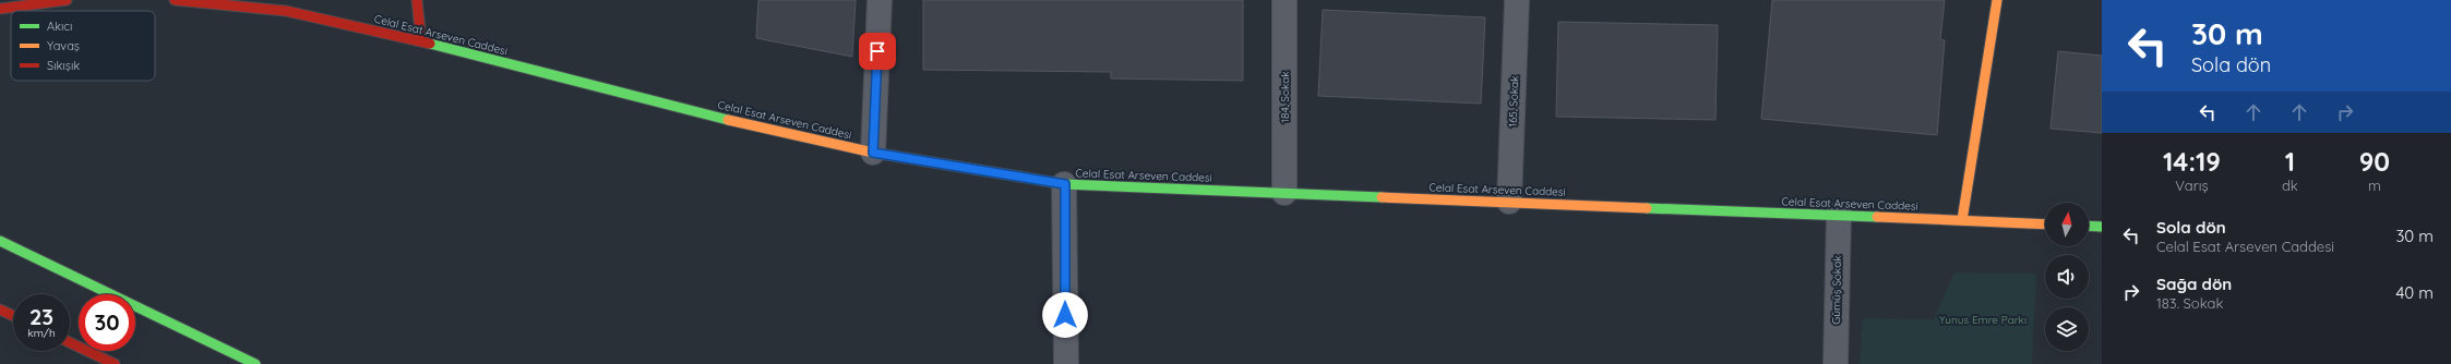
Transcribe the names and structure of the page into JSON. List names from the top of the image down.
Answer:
{
  "streets": {
    "main road": ["Celal Esat Arseven Caddesi"],
    "street": ["184. Sokak", "165. Sokak", "Gümüş Sokak"]
  },
  "crossings": [
    ["Celal Esat Arseven Caddesi", "184. Sokak"],
    ["Celal Esat Arseven Caddesi", "165. Sokak"],
    ["Celal Esat Arseven Caddesi", "Gümüş Sokak"]
  ],
  "parks": ["Yunus Emre Parkı"],
  "legend": ["Akıcı", "Yavaş", "Sıkışık"],
  "north": "top",
  "page": {
    "turn": ["30 m", "Sola dön"],
    "eta": [
      "14:19",
      "Varış",
      "1",
      "dk",
      "90",
      "m"
    ],
    "list": [
      {
        "name": "Sola dön",
        "note": "Celal Esat Arseven Caddesi",
        "value": "30 m"
      },
      {
        "name": "Sağa dön",
        "note": "183. Sokak",
        "value": "40 m"
      }
    ],
    "speed": "23 km/h",
    "limit": "30"
  }
}
